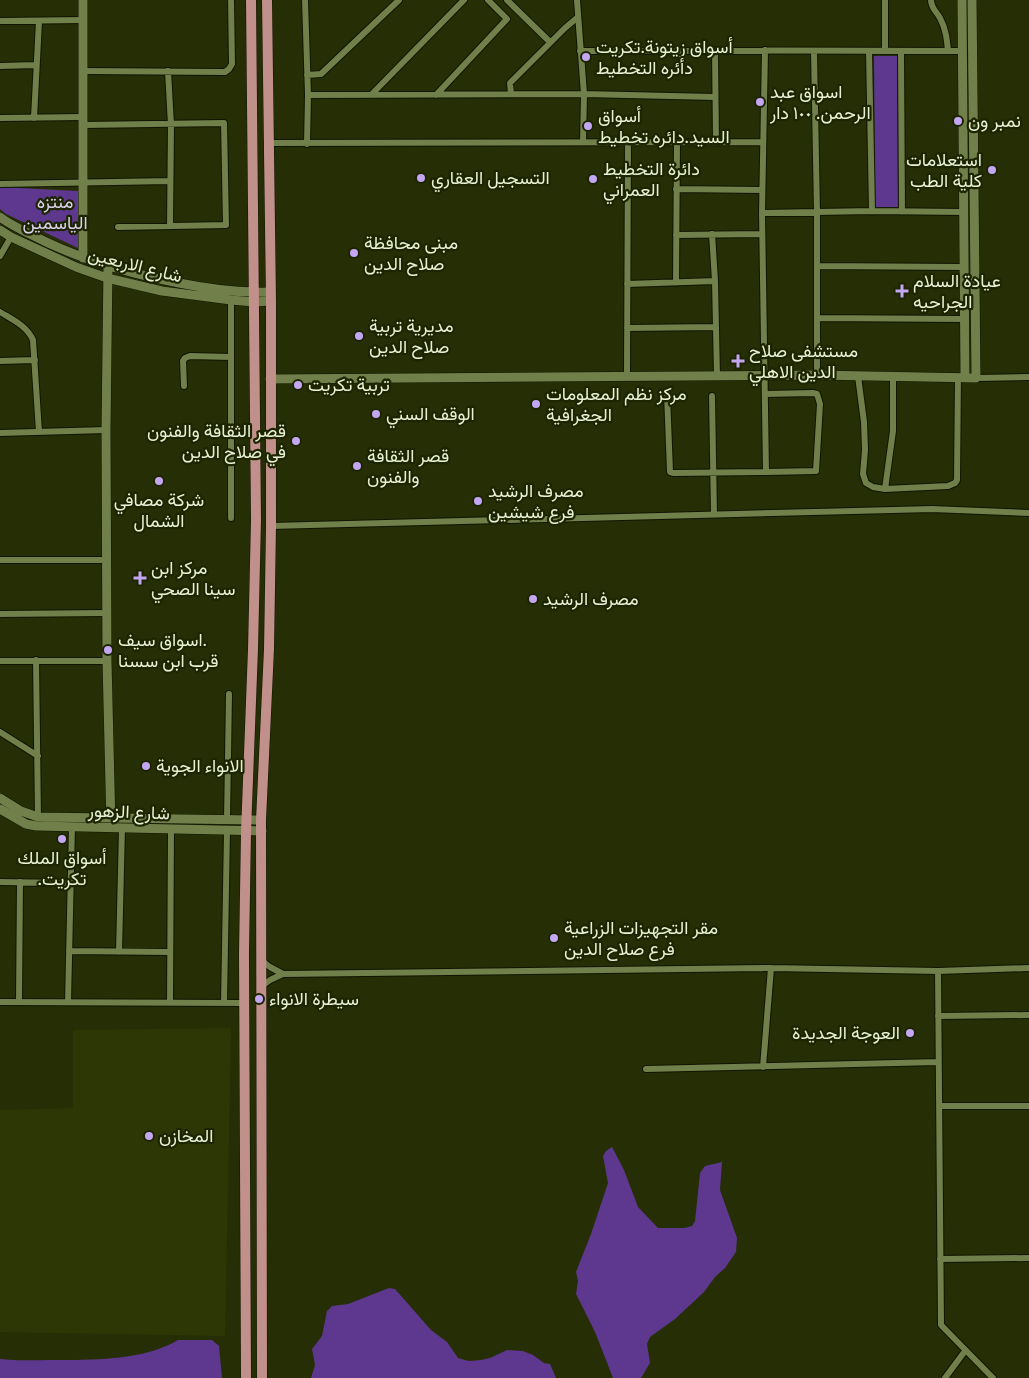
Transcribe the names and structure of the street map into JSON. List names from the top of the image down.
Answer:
{
  "streets": {
    "street": ["شارع الاربعين", "شارع الزهور"]
  },
  "parks": ["منتزه الياسمين"],
  "places": {
    "other": [
      "أسواق زيتونة.تكريت دأئره التخطيط",
      "اسواق عبد الرحمن. ١٠٠ دار",
      "نمبر ون",
      "أسواق السيد.دائره تخطيط",
      "استعلامات كلية الطب",
      "التسجيل العقاري",
      "دائرة التخطيط العمراني",
      "مبنى محافظة صلاح الدين",
      "مديرية تربية صلاح الدين",
      "تربية تكريت",
      "مركز نظم المعلومات الجغرافية",
      "الوقف السني",
      "قصر الثقافة والفنون في صلاح الدين",
      "قصر الثقافة والفنون",
      "شركة مصافي الشمال",
      "مصرف الرشيد فرع شيشين",
      "مصرف الرشيد",
      "اسواق سيف. قرب ابن سسنا",
      "الانواء الجوية",
      "أسواق الملك .تكريت",
      "مقر التجهيزات الزراعية فرع صلاح الدين",
      "سيطرة الانواء",
      "العوجة الجديدة",
      "المخازن"
    ],
    "health": ["عيادة السلام الجراحيه", "مستشفى صلاح الدين الاهلي", "مركز ابن سينا الصحي"]
  }
}
